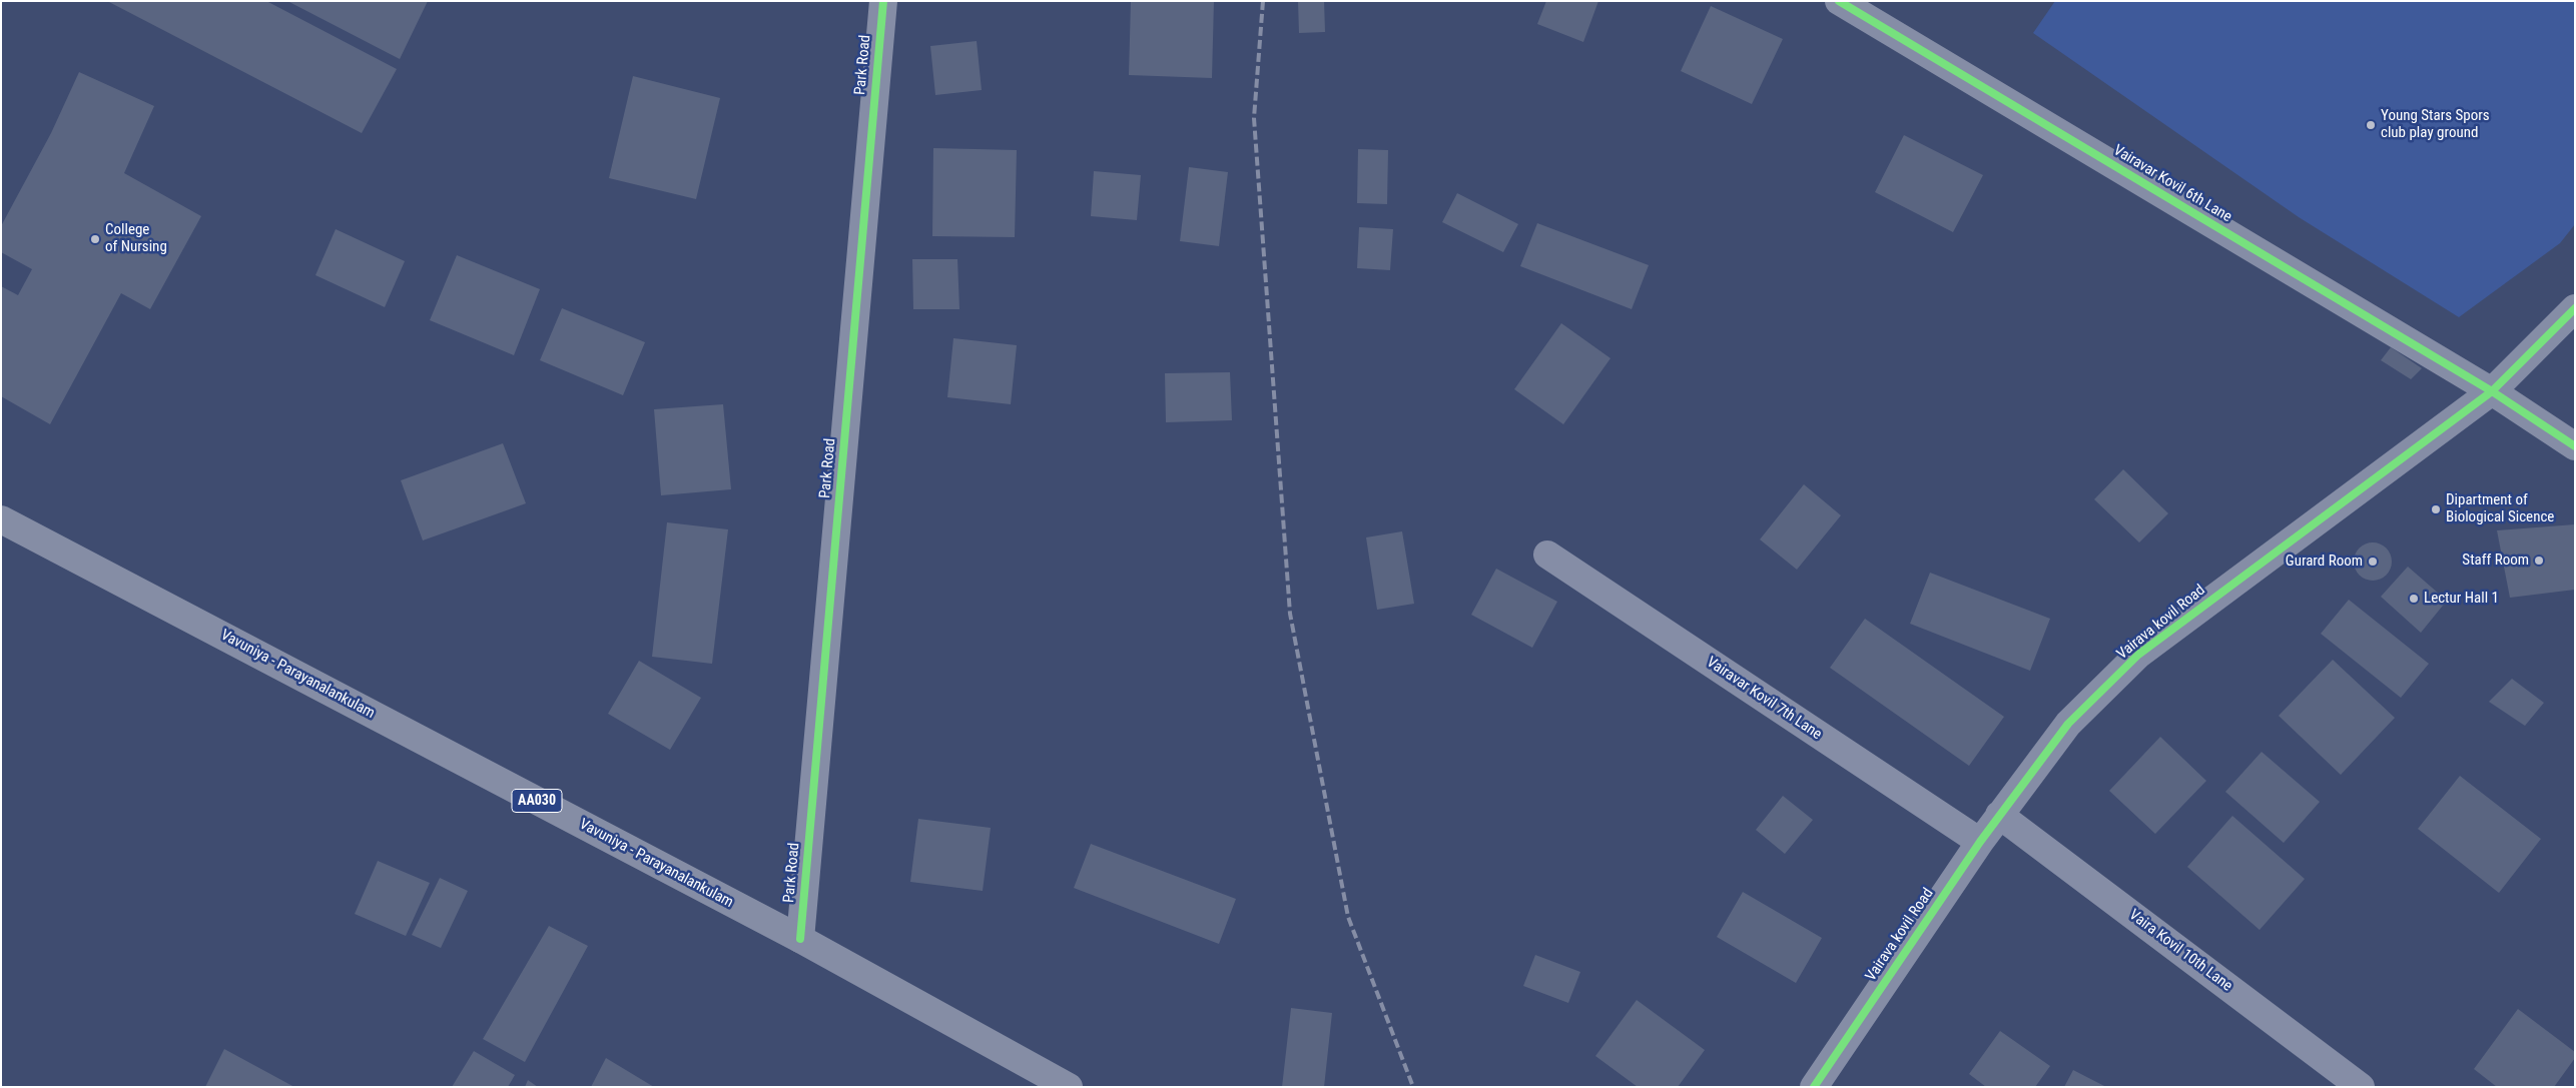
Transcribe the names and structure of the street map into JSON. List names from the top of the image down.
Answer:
{
  "streets": {
    "highway": ["Vavuniya - Parayanalankulam", "AA030"],
    "street": [
      "Park Road",
      "Vairavar Kovil 6th Lane",
      "Vairava kovil Road",
      "Vairavar Kovil 7th Lane",
      "Vaira Kovil 10th Lane"
    ]
  },
  "crossings": [
    ["Park Road", "Vavuniya - Parayanalankulam"],
    ["Vairavar Kovil 6th Lane", "Vairava kovil Road"],
    ["Vairava kovil Road", "Vairavar Kovil 7th Lane"],
    ["Vairava kovil Road", "Vaira Kovil 10th Lane"]
  ],
  "places": [
    "Young Stars Spors club play ground",
    "College of Nursing",
    "Dipartment of Biological Sicence",
    "Staff Room",
    "Gurard Room",
    "Lectur Hall 1"
  ]
}
